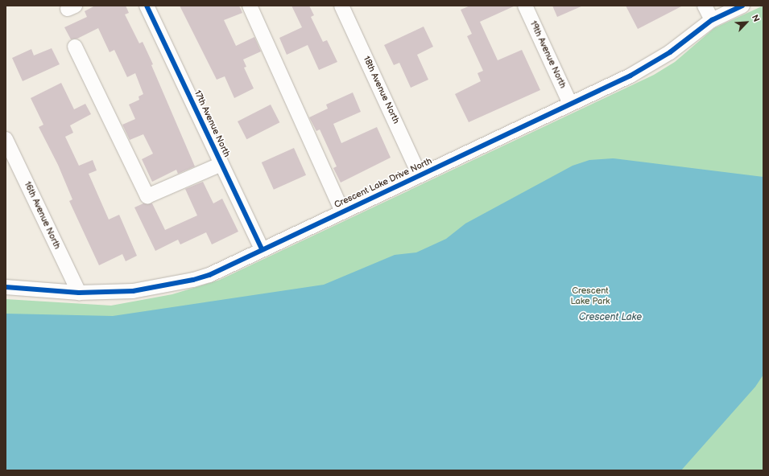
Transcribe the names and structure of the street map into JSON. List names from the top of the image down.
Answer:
{
  "streets": {
    "street": [
      "19th Avenue North",
      "18th Avenue North",
      "17th Avenue North",
      "Crescent Lake Drive North",
      "16th Avenue North"
    ]
  },
  "crossings": [
    ["19th Avenue North", "Crescent Lake Drive North"],
    ["18th Avenue North", "Crescent Lake Drive North"],
    ["17th Avenue North", "Crescent Lake Drive North"],
    ["Crescent Lake Drive North", "16th Avenue North"]
  ],
  "water": ["Crescent Lake"],
  "parks": ["Crescent Lake Park"],
  "north": "top right"
}
